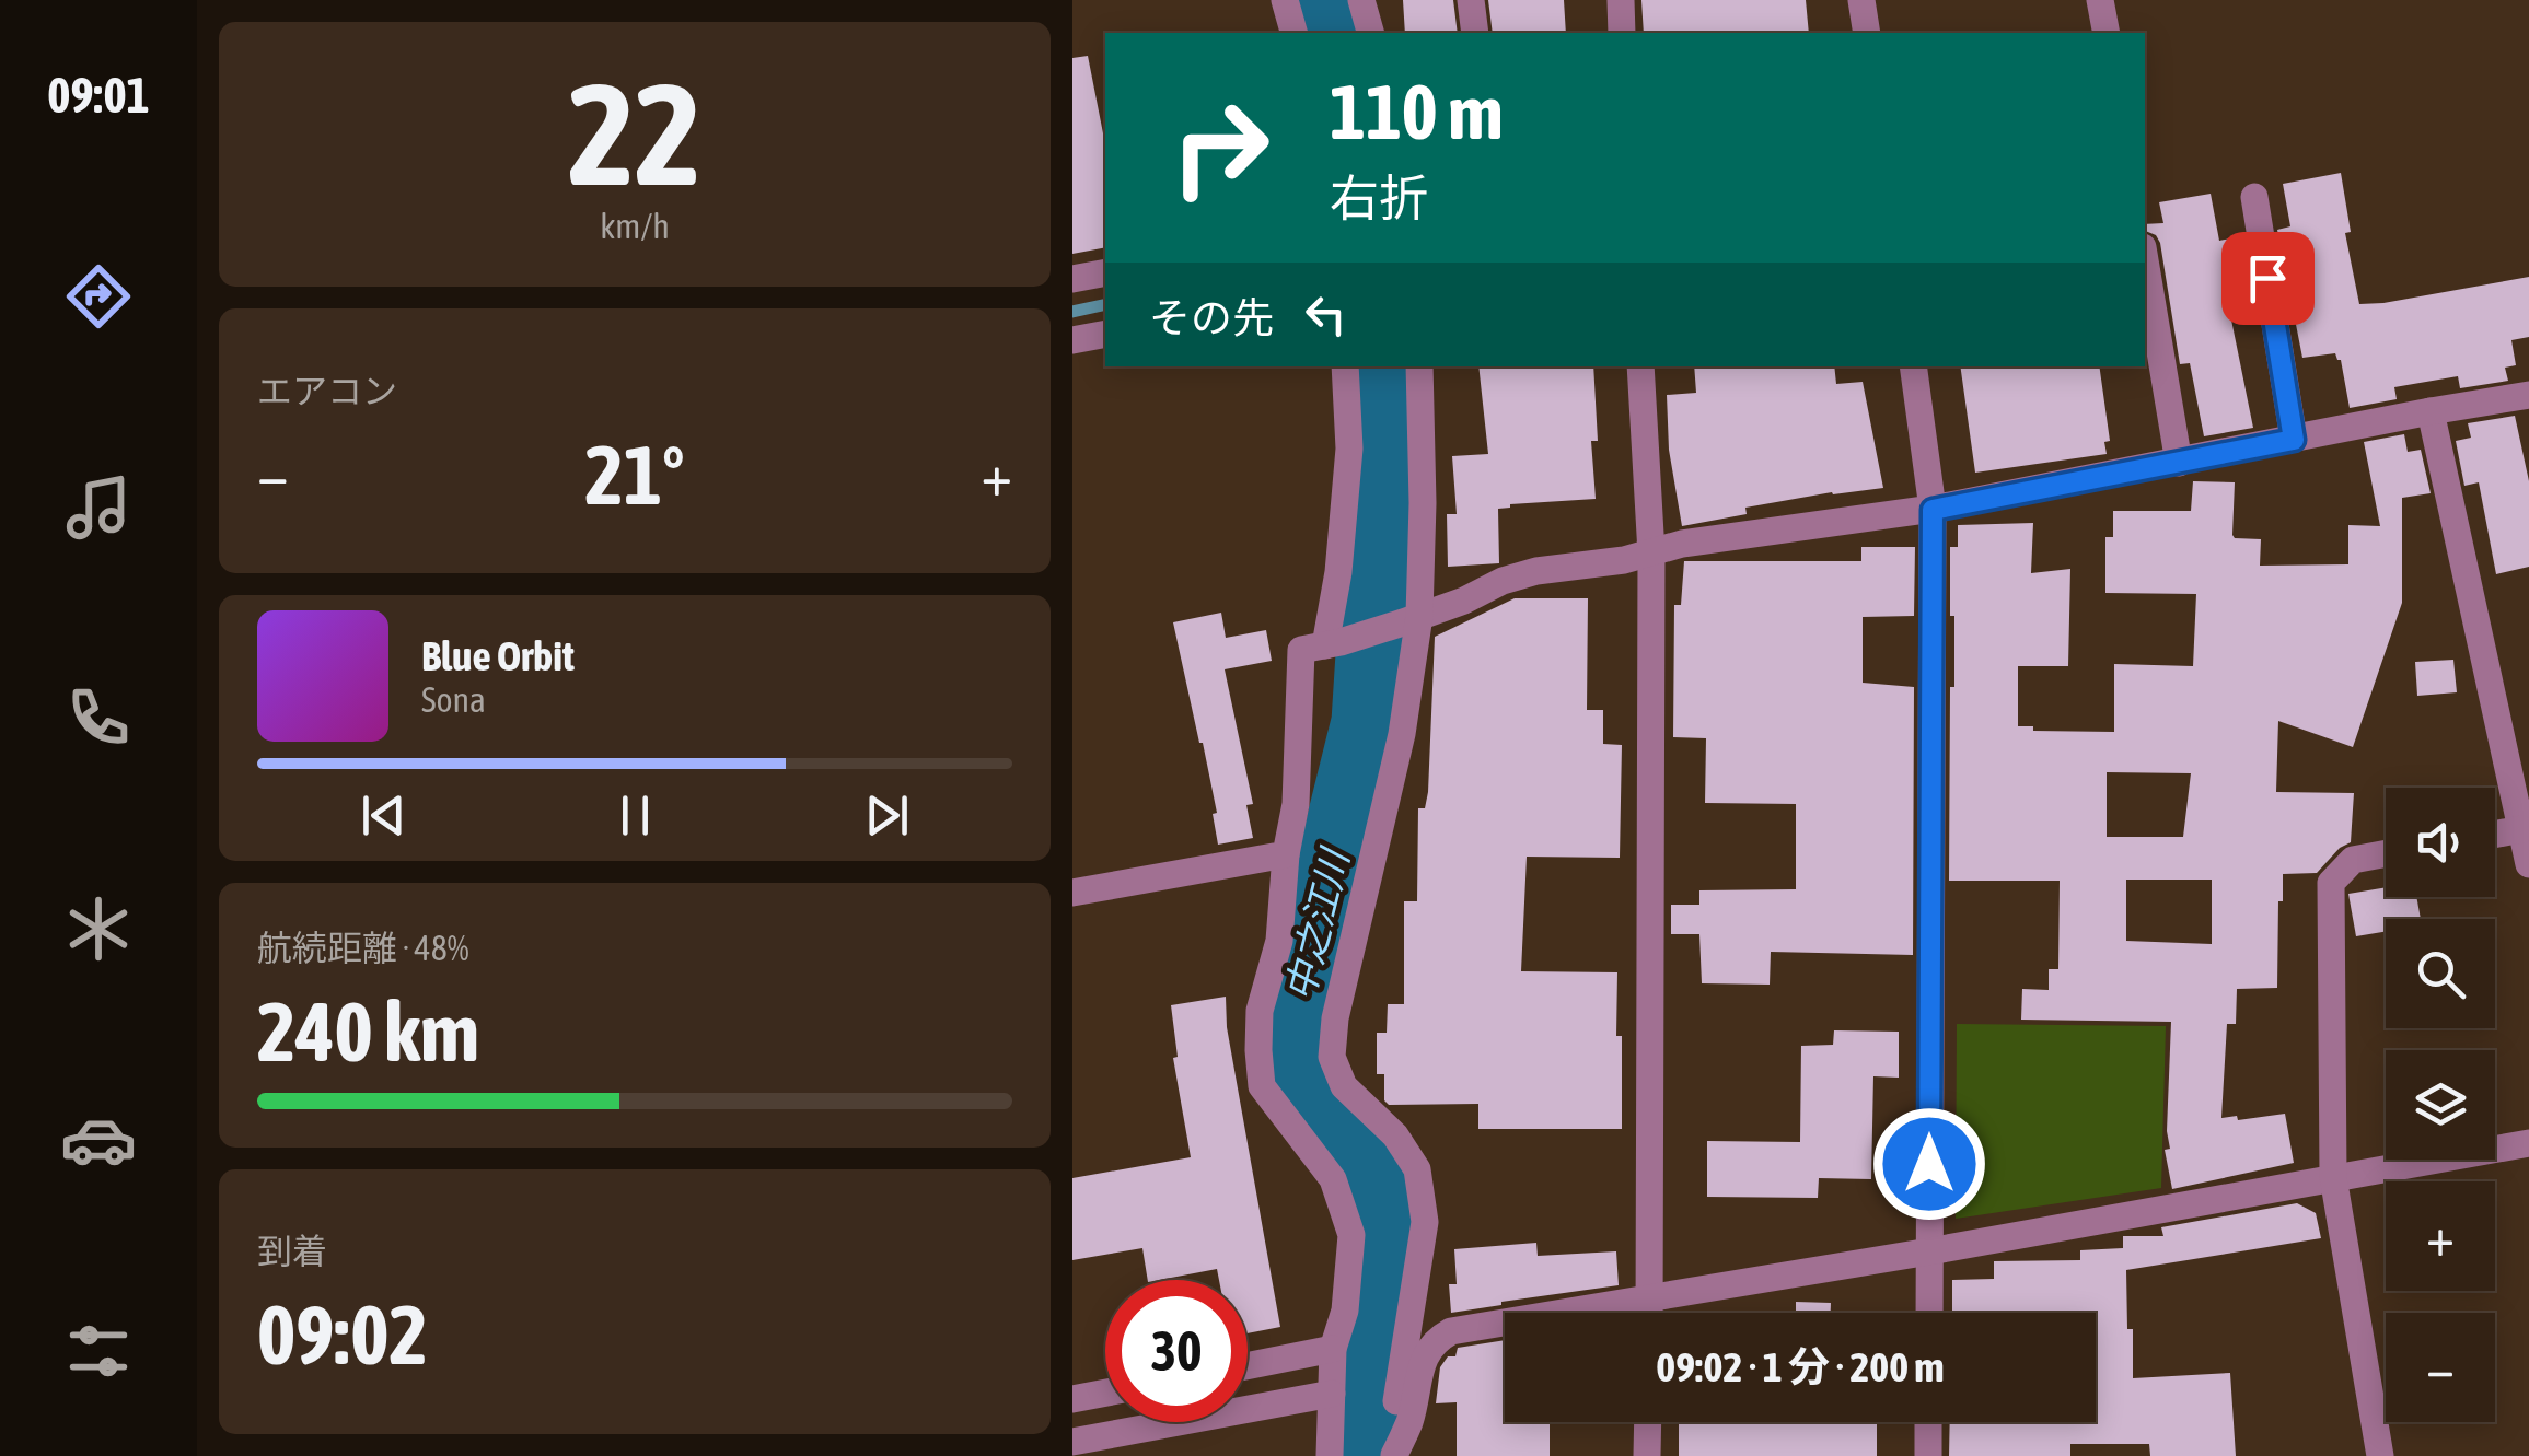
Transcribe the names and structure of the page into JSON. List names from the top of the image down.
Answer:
{
  "water": ["中之江川"],
  "page": {
    "tabs": "09:01",
    "tile": [
      ["22", "km/h"],
      "エアコン",
      ["航続距離 · 48%", "240 km"],
      ["到着", "09:02"]
    ],
    "turn": ["110 m", "右折"],
    "then": "その先",
    "heat": ["−", "21°", "+"],
    "song": ["Blue Orbit", "Sona"],
    "map_buttons": ["+", "−"],
    "limit": "30",
    "trip": "09:02 · 1 分 · 200 m"
  }
}
